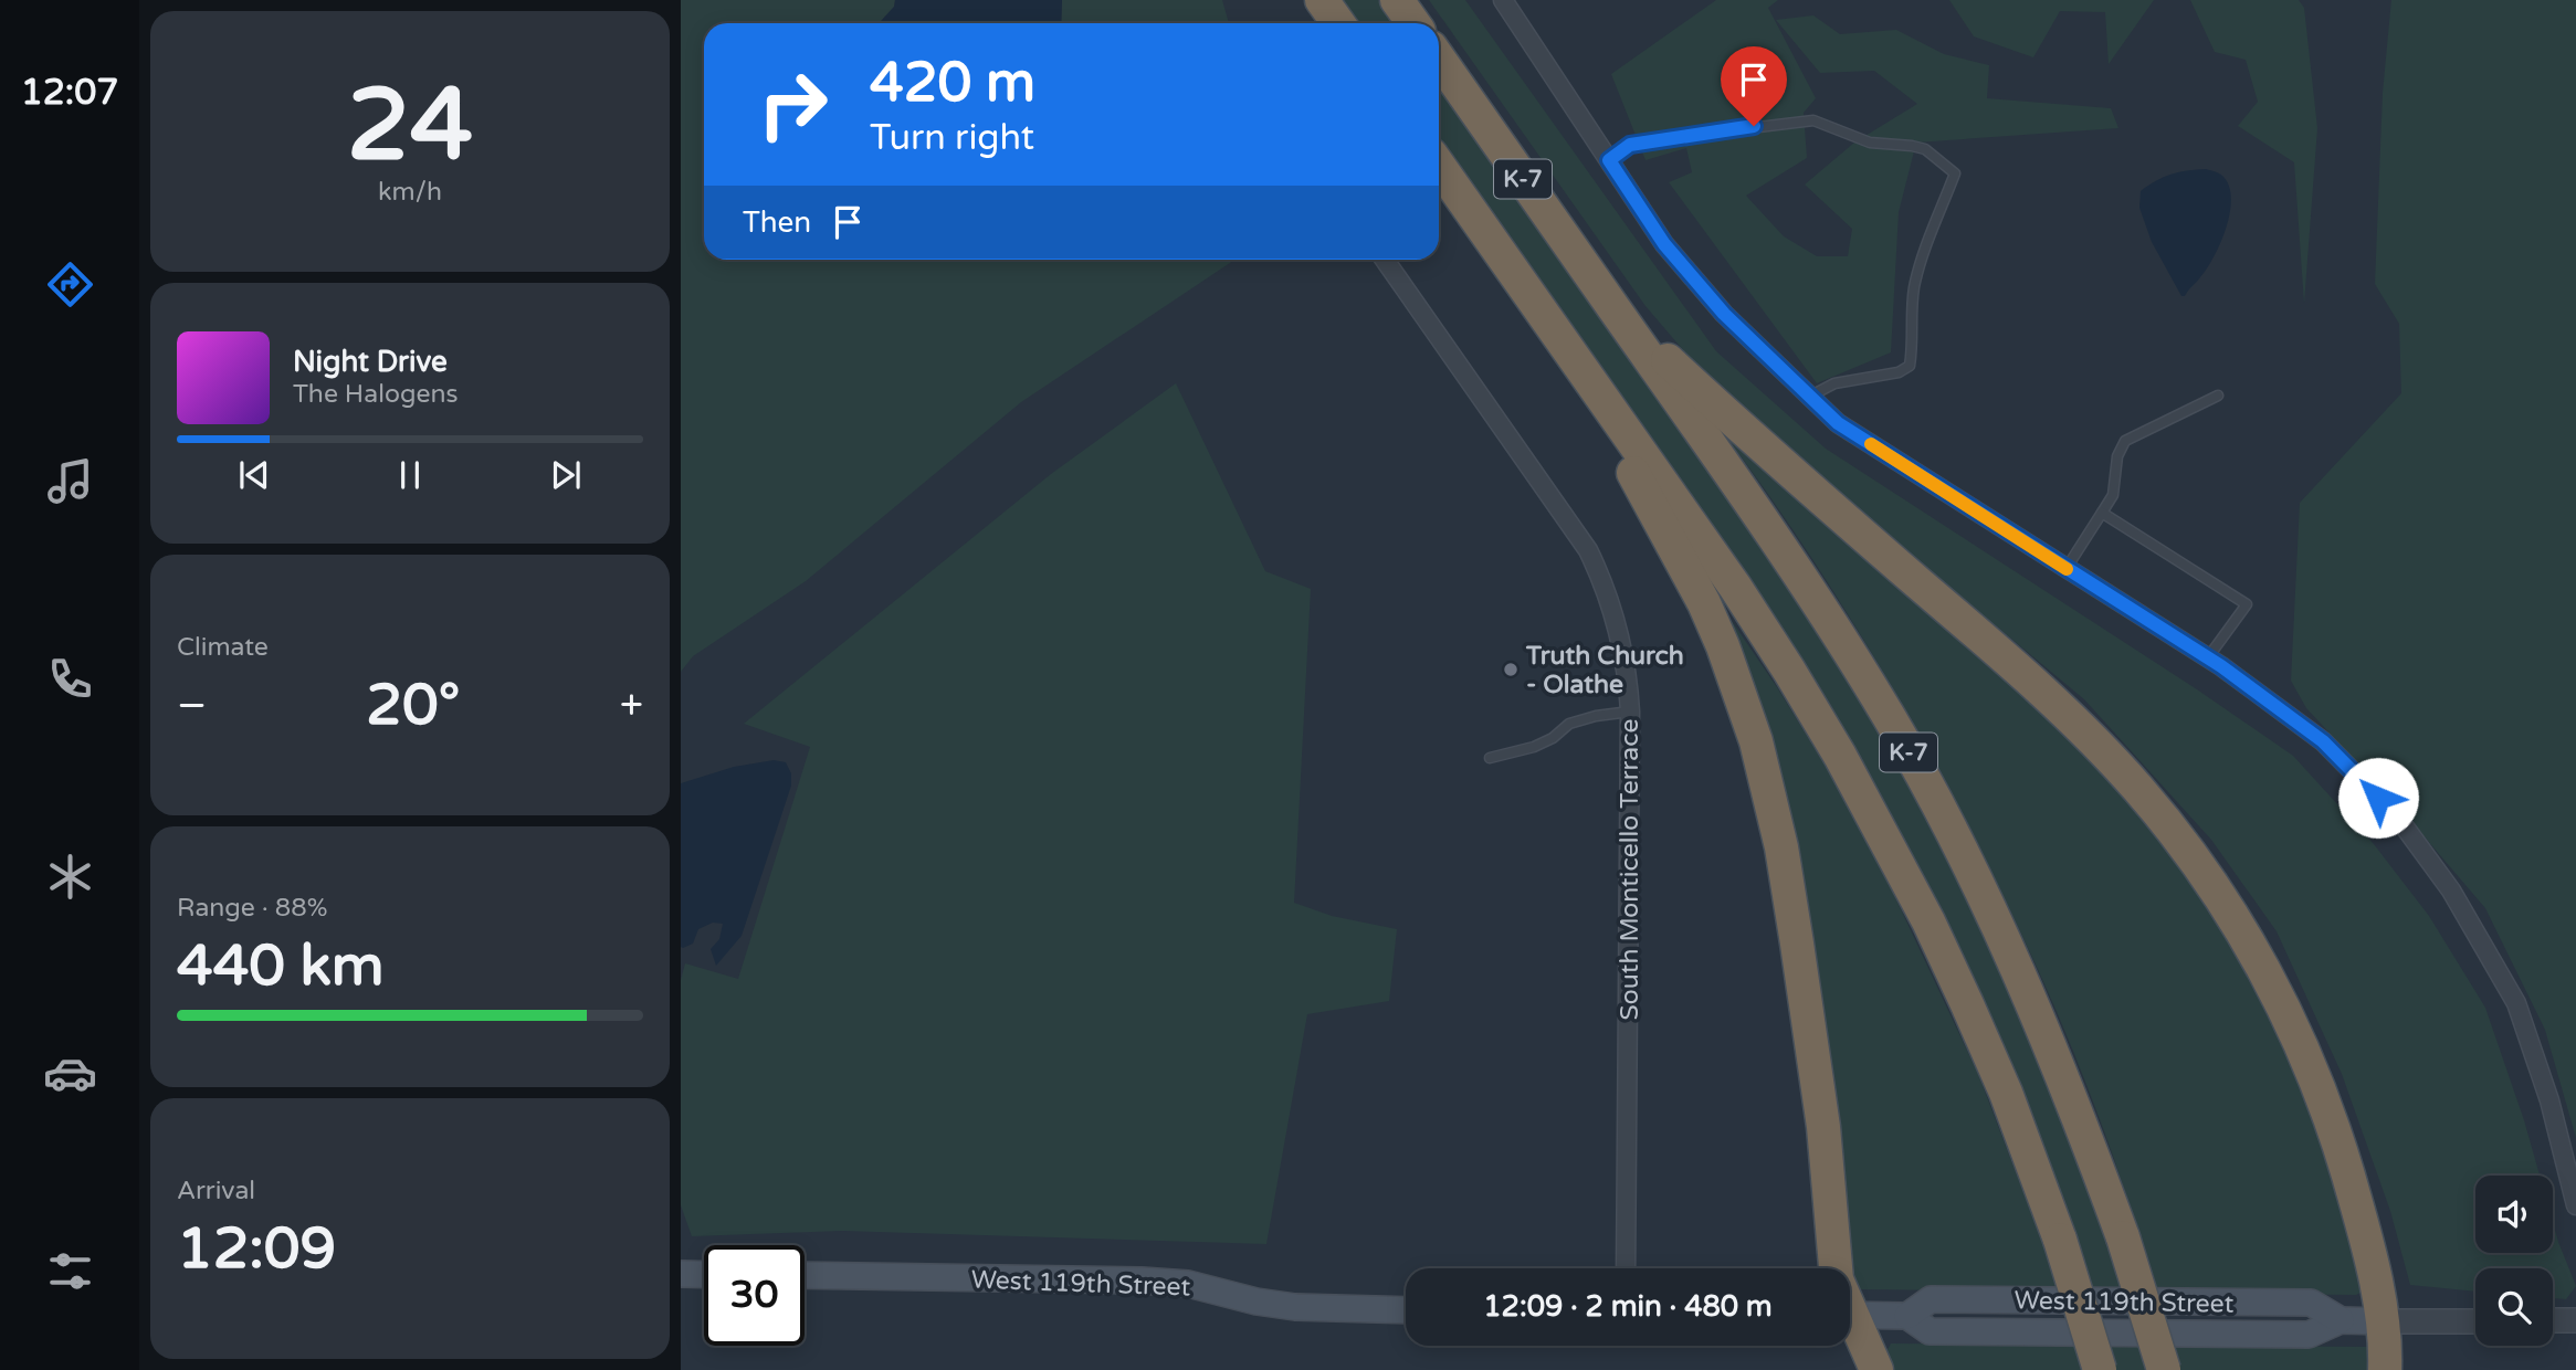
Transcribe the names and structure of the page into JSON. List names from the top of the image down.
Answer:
{
  "streets": {
    "highway": ["K-7"],
    "main road": ["West 119th Street"],
    "street": ["South Monticello Terrace"]
  },
  "places": ["Truth Church - Olathe"],
  "page": {
    "tabs": "12:07",
    "tile": [
      ["24", "km/h"],
      "Climate",
      ["Range · 88%", "440 km"],
      ["Arrival", "12:09"]
    ],
    "turn": ["420 m", "Turn right"],
    "then": "Then",
    "song": ["Night Drive", "The Halogens"],
    "heat": ["−", "20°", "+"],
    "limit": "30",
    "trip": "12:09 · 2 min · 480 m"
  }
}
